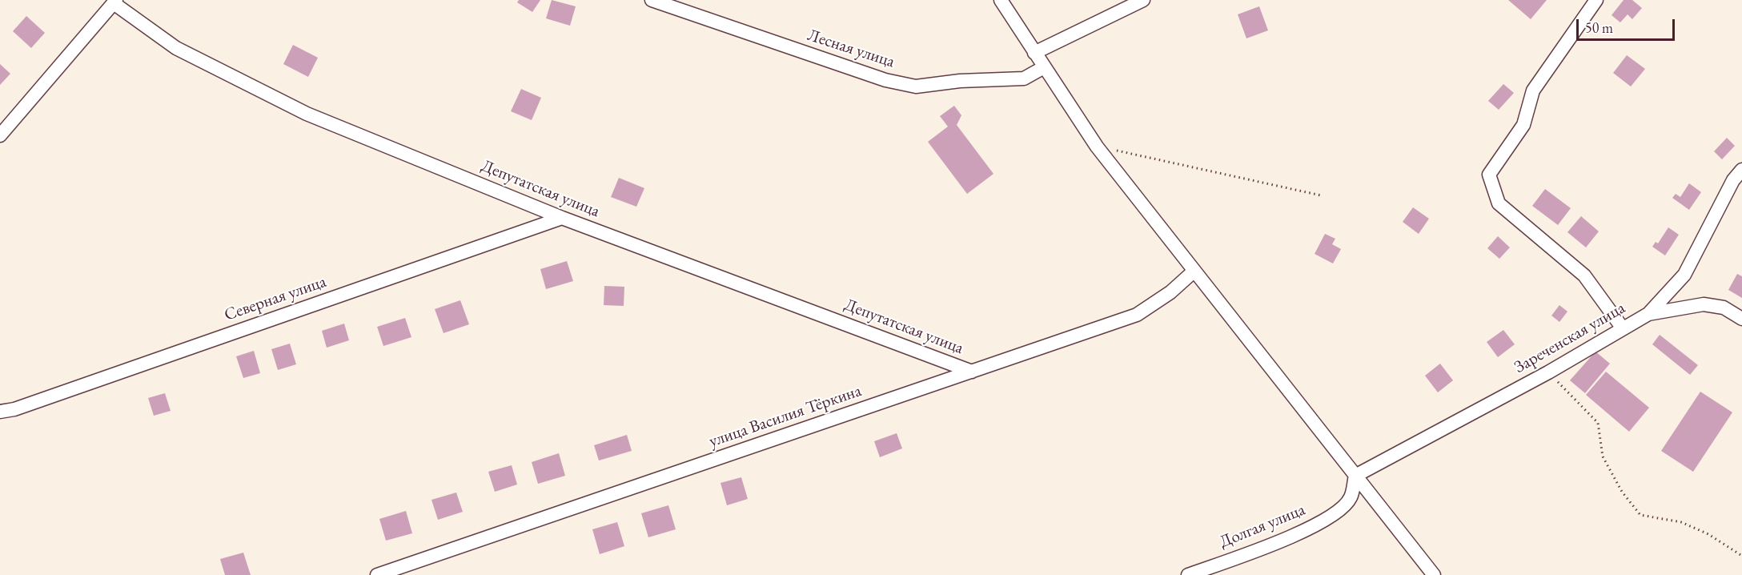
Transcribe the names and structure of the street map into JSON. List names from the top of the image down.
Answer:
{
  "streets": {
    "street": [
      "Лесная улица",
      "Депутатская улица",
      "Северная улица",
      "Зареченская улица",
      "улица Василия Тёркина",
      "Долгая улица"
    ]
  },
  "crossings": [
    ["Депутатская улица", "Северная улица"],
    ["Депутатская улица", "улица Василия Тёркина"],
    ["Зареченская улица", "Долгая улица"]
  ],
  "scale_bar": "50 m"
}
